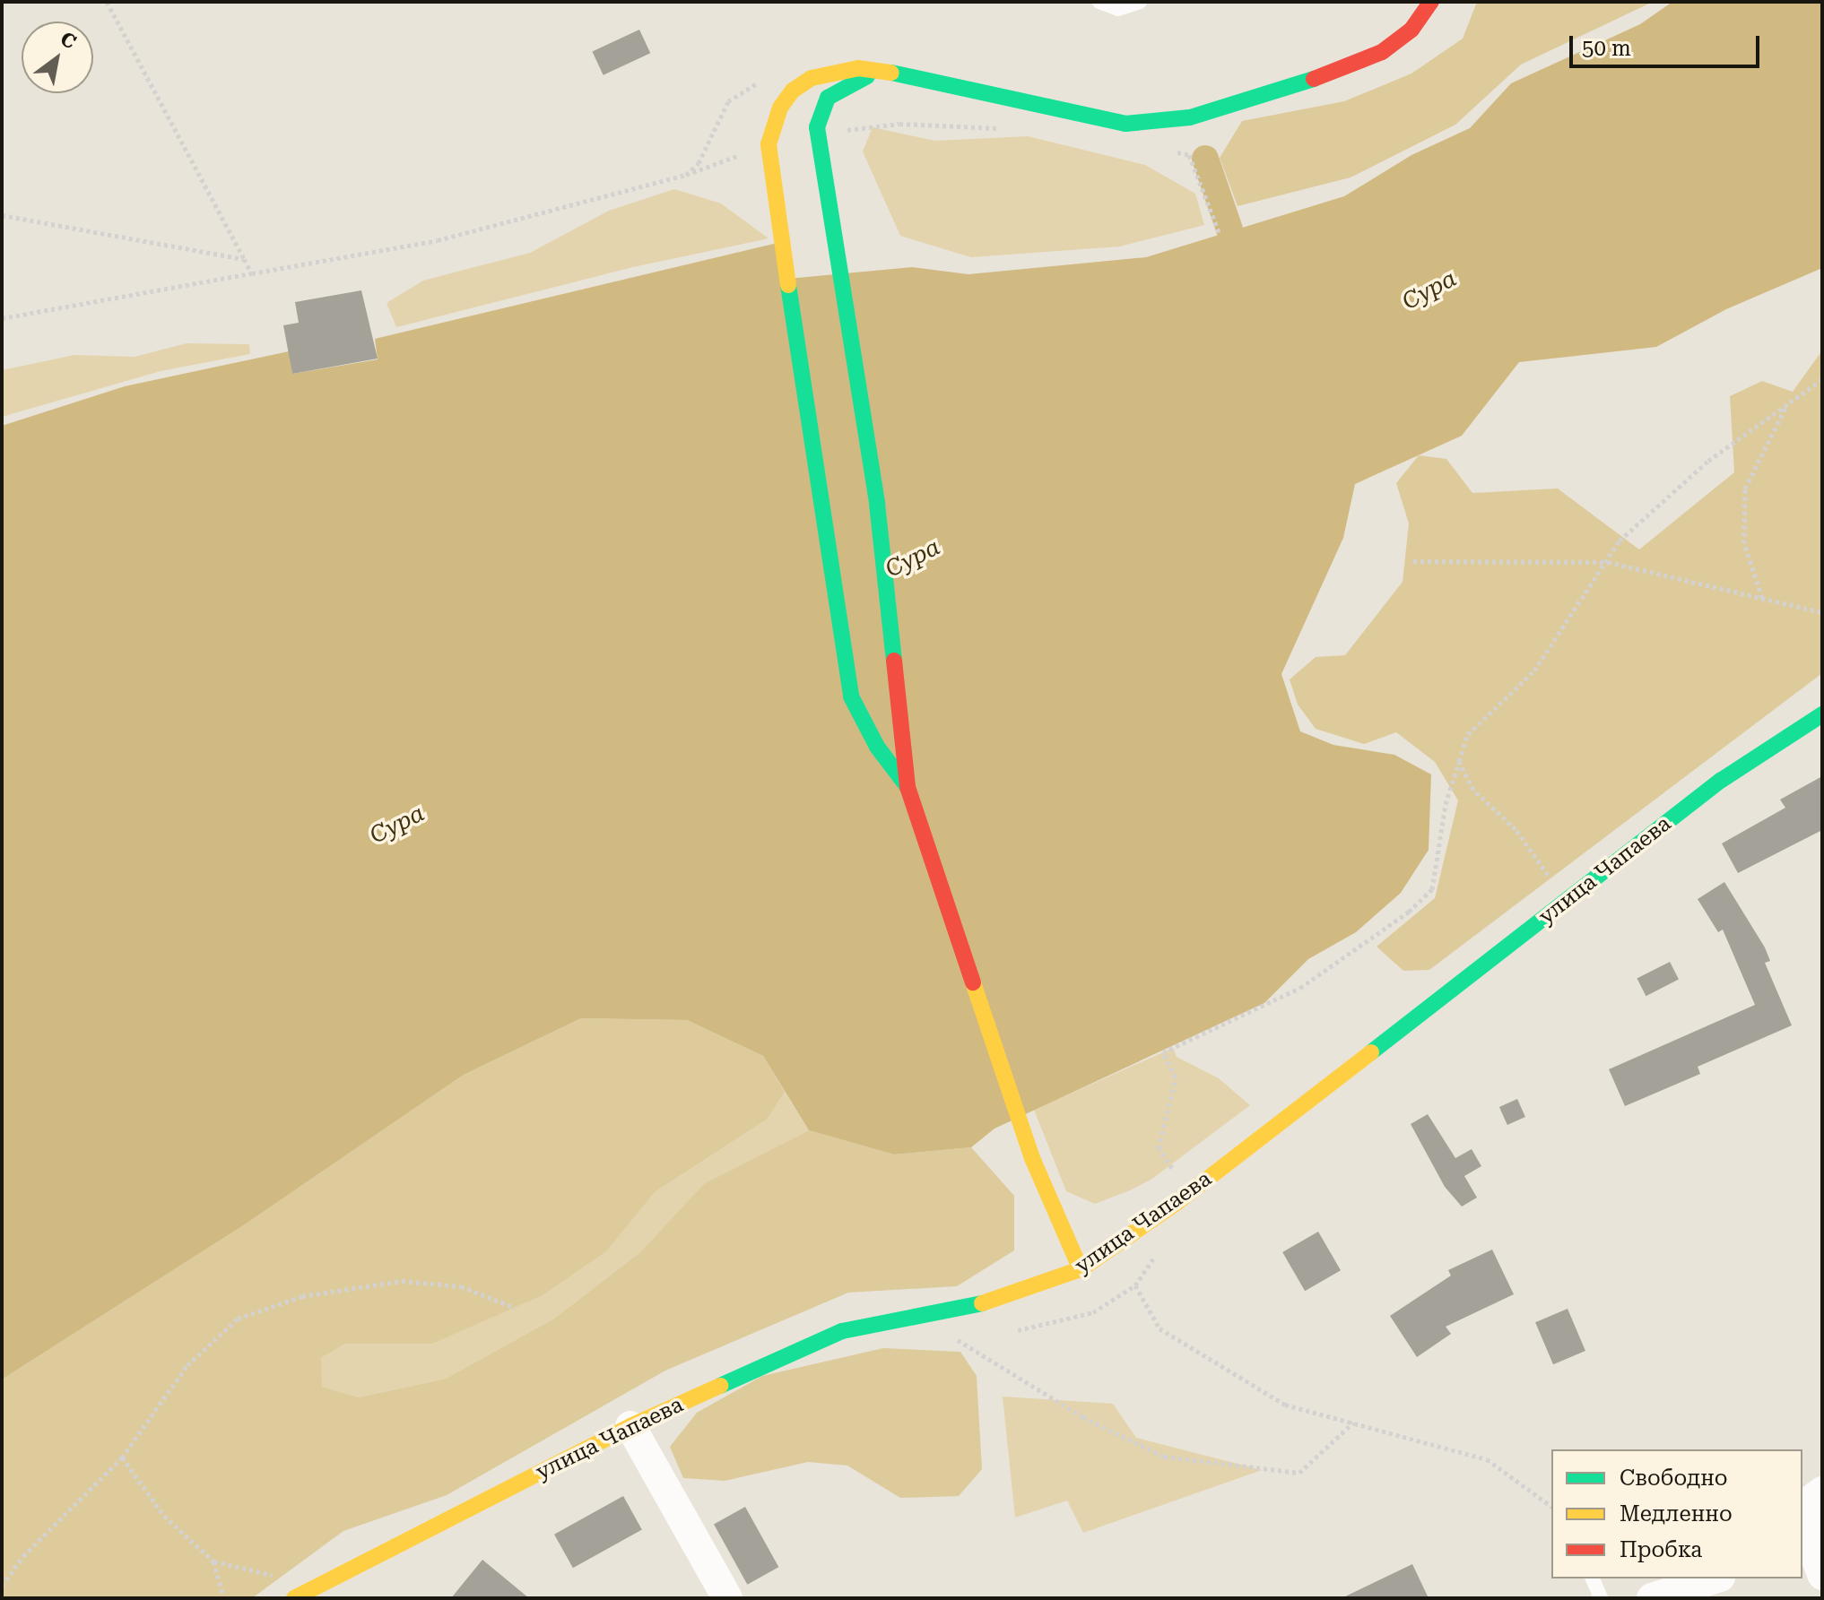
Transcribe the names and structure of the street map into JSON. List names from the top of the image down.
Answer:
{
  "streets": {
    "main road": ["улица Чапаева"]
  },
  "water": ["Сура"],
  "legend": ["Свободно", "Медленно", "Пробка"],
  "scale_bar": "50 m",
  "north": "top right"
}
